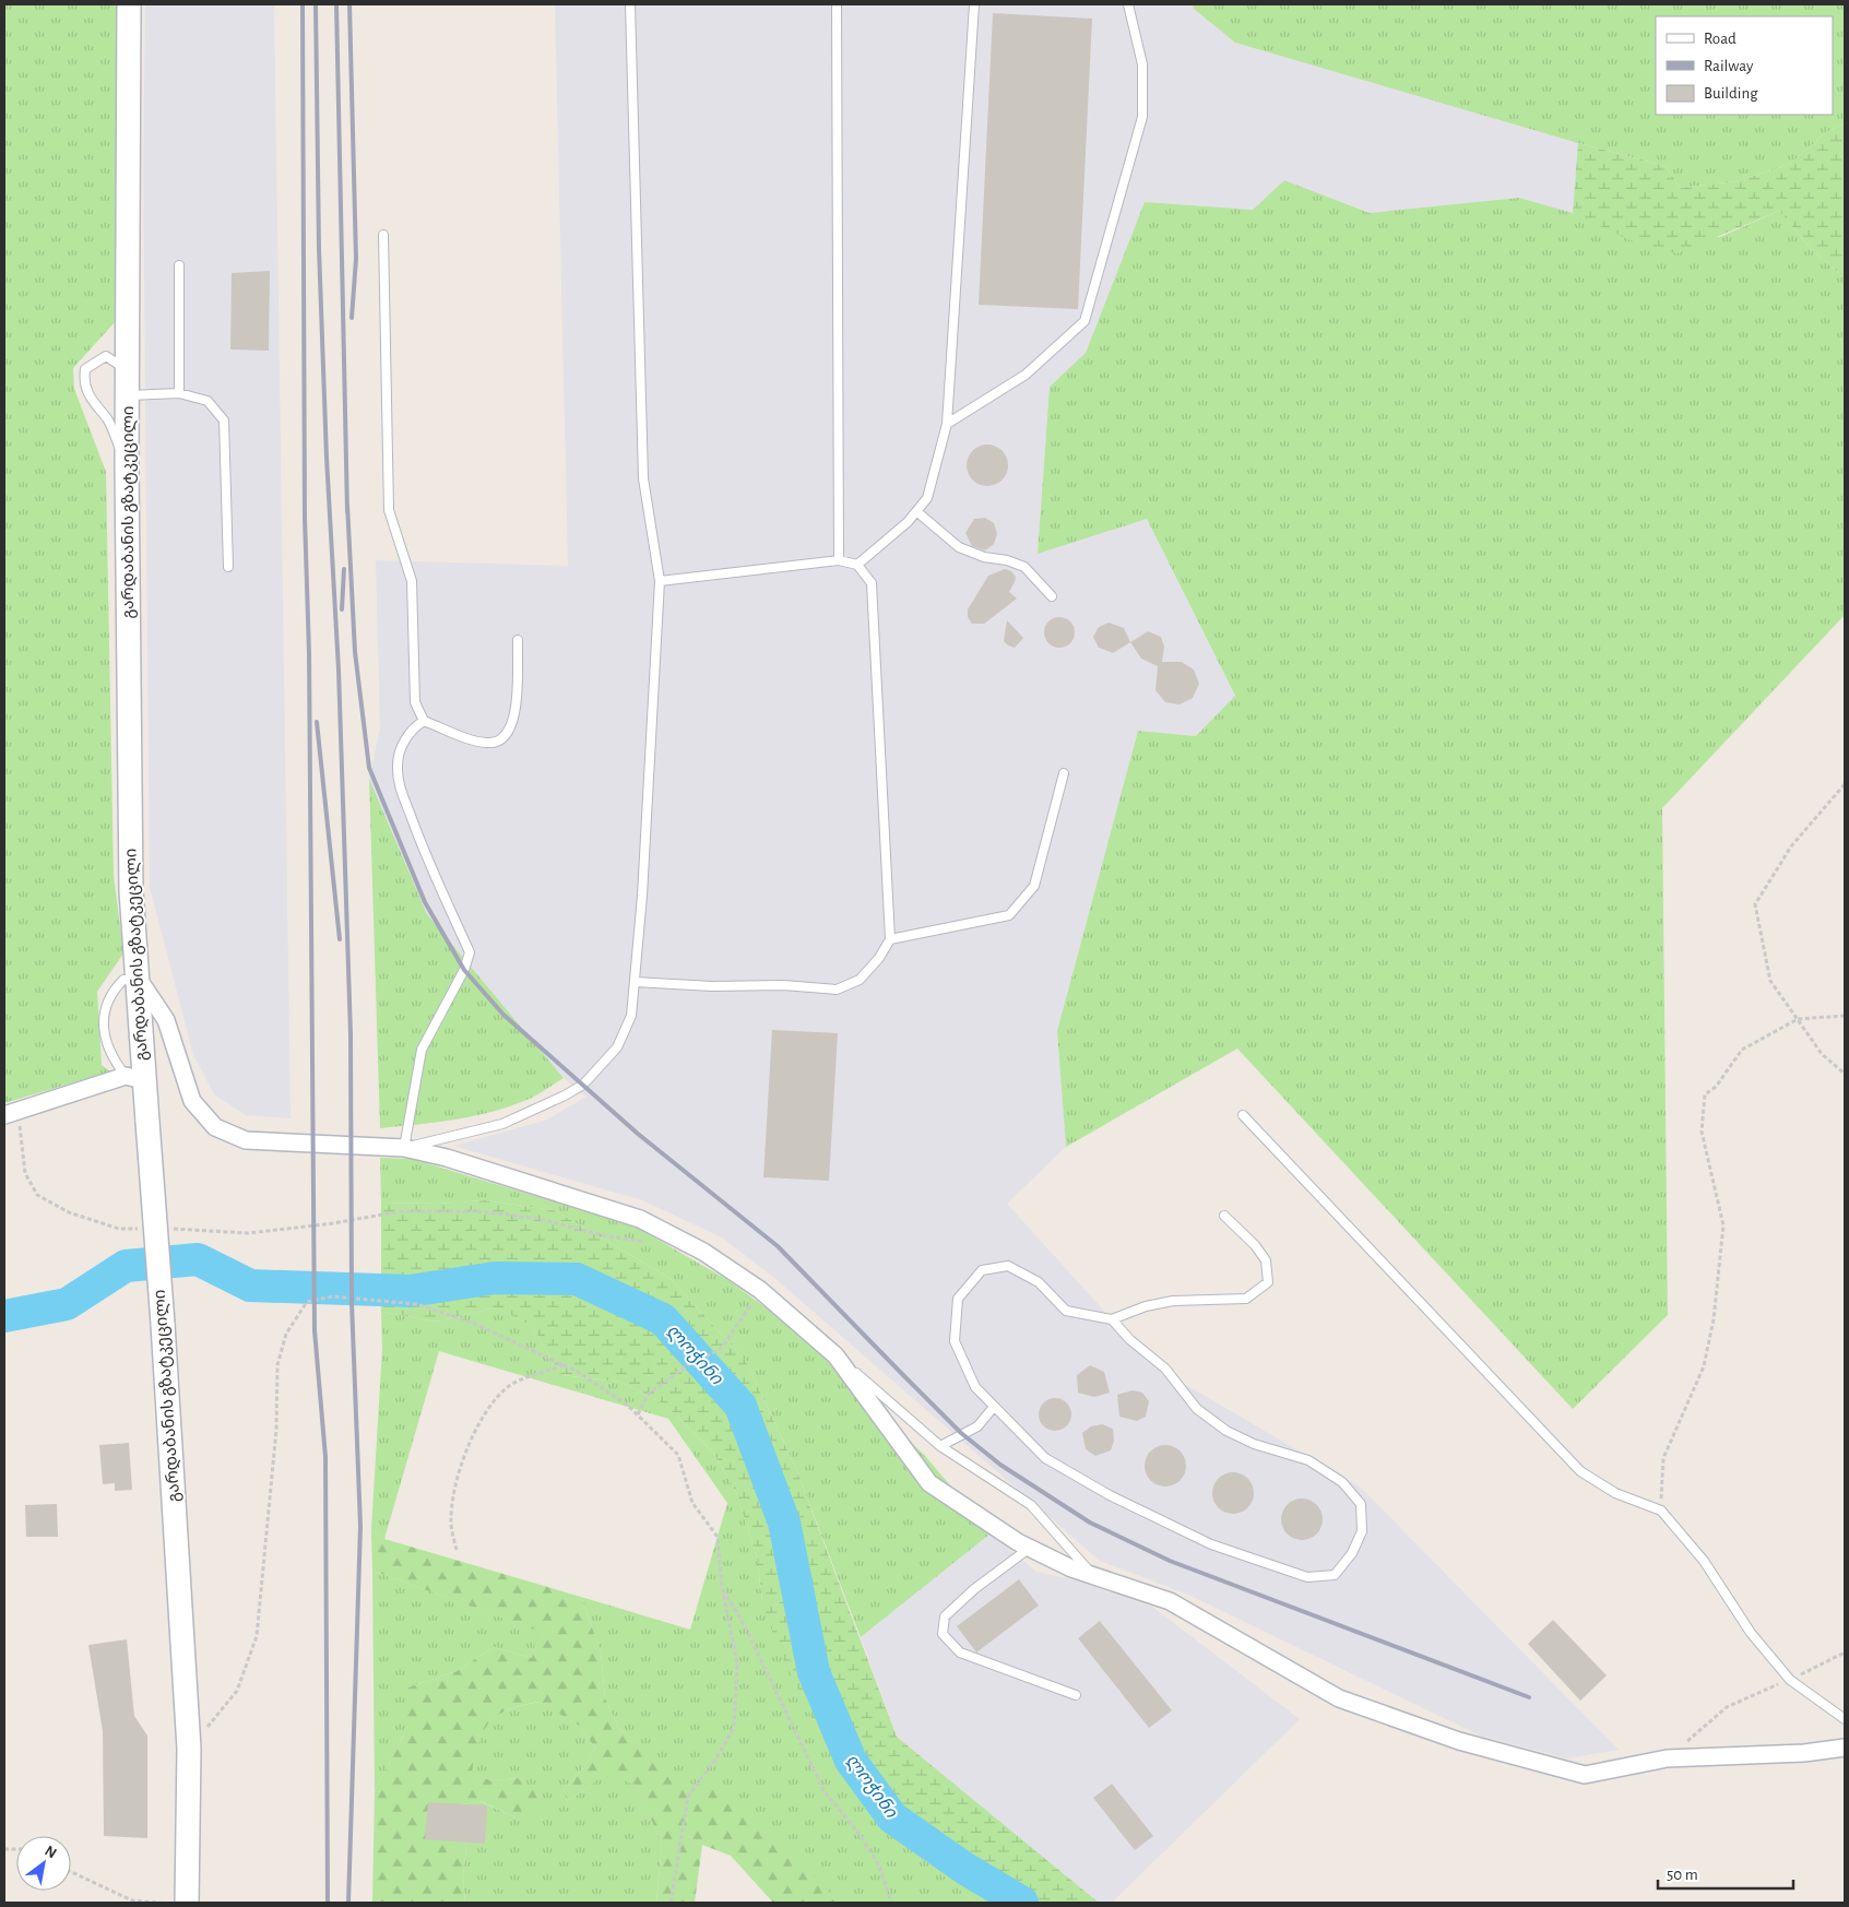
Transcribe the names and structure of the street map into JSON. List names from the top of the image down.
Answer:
{
  "streets": {
    "main road": ["გარდაბანის გზატკეცილი"]
  },
  "water": ["ლოჭინი"],
  "legend": ["Road", "Railway", "Building"],
  "scale_bar": "50 m",
  "north": "top right"
}
